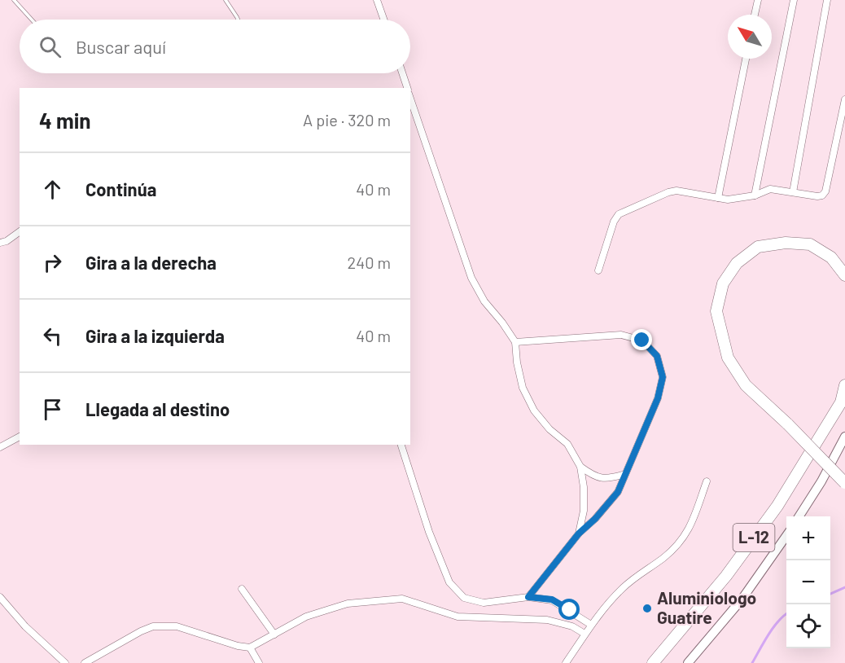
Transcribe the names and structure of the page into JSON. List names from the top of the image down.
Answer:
{
  "streets": {
    "highway": ["L-12"]
  },
  "places": ["Aluminiologo Guatire"],
  "north": "top left",
  "page": {
    "search": "Buscar aquí",
    "heading": ["4 min", "A pie · 320 m"],
    "list": [
      ["Continúa", "40 m"],
      ["Gira a la derecha", "240 m"],
      ["Gira a la izquierda", "40 m"],
      "Llegada al destino"
    ],
    "map_buttons": ["+", "−"]
  }
}
